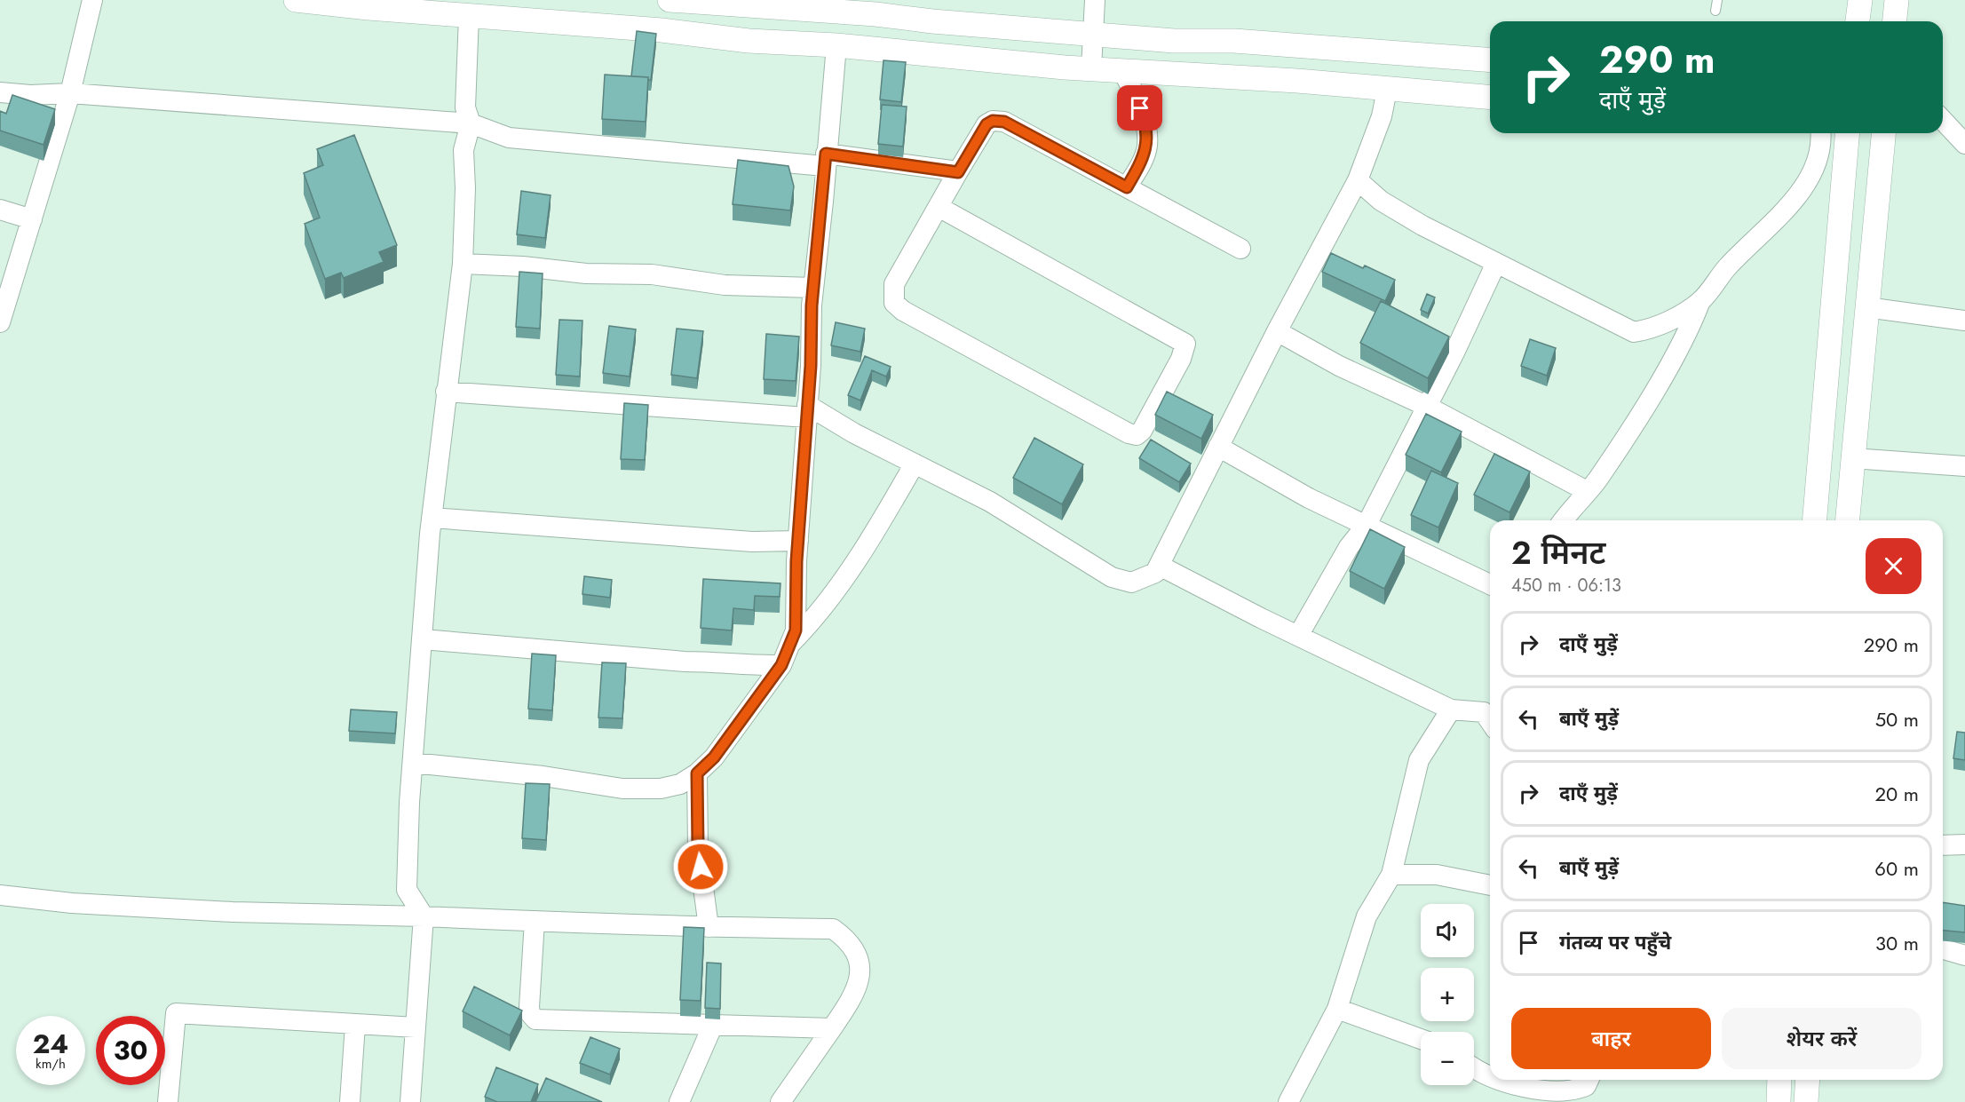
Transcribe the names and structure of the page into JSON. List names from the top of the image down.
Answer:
{
  "page": {
    "turn": ["290 m", "दाएँ मुड़ें"],
    "heading": ["2 मिनट", "450 m · 06:13"],
    "list": [
      {
        "name": "दाएँ मुड़ें",
        "value": "290 m"
      },
      {
        "name": "बाएँ मुड़ें",
        "value": "50 m"
      },
      {
        "name": "दाएँ मुड़ें",
        "value": "20 m"
      },
      {
        "name": "बाएँ मुड़ें",
        "value": "60 m"
      },
      {
        "name": "गंतव्य पर पहुँचे",
        "value": "30 m"
      }
    ],
    "map_buttons": ["+", "−"],
    "buttons": ["बाहर", "शेयर करें"],
    "speed": "24 km/h",
    "limit": "30"
  }
}
